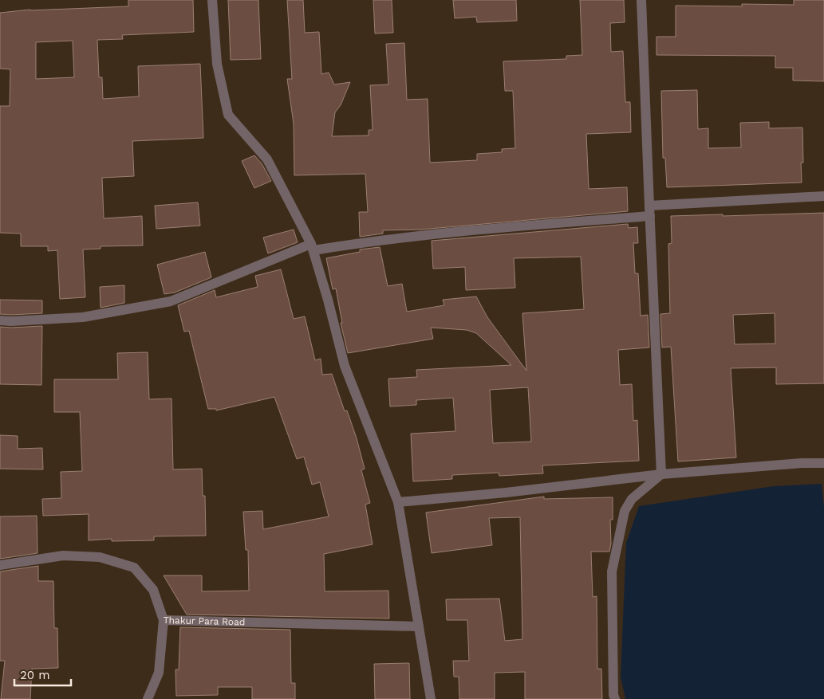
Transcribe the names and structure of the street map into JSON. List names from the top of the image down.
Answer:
{
  "streets": {
    "street": ["Thakur Para Road"]
  },
  "scale_bar": "20 m"
}
